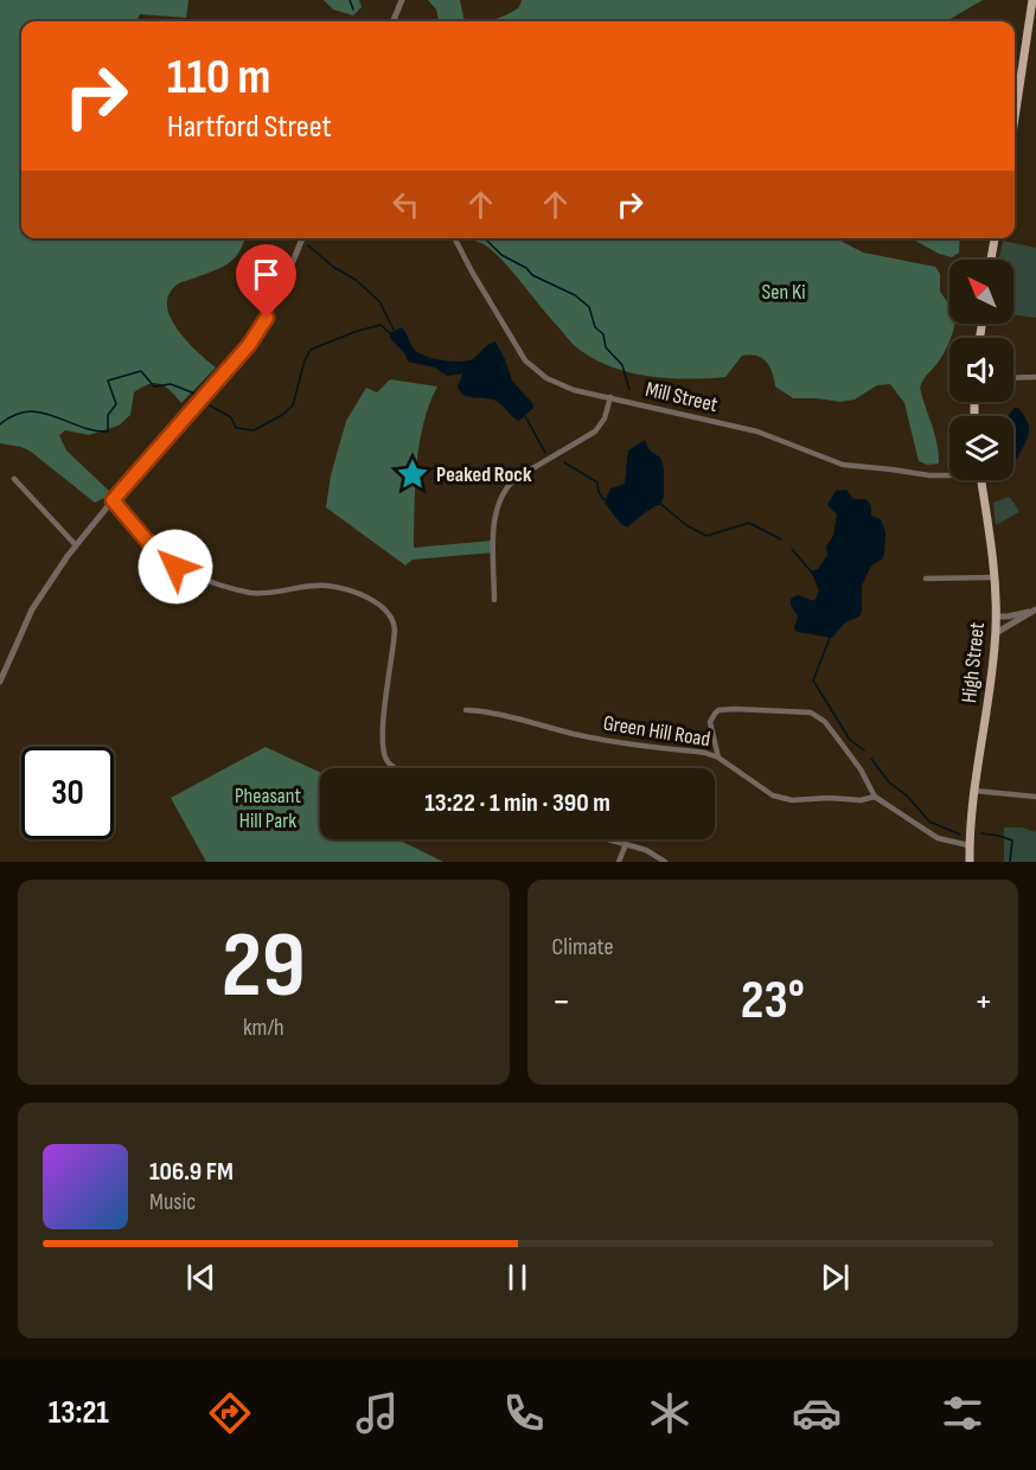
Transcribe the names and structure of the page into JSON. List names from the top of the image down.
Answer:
{
  "streets": {
    "main road": ["High Street"],
    "street": ["Mill Street", "Green Hill Road"]
  },
  "parks": ["Sen Ki", "Pheasant Hill Park"],
  "places": {
    "place": ["Peaked Rock"]
  },
  "north": "top left",
  "page": {
    "turn": ["110 m", "Hartford Street"],
    "limit": "30",
    "trip": "13:22 · 1 min · 390 m",
    "tile": [
      ["29", "km/h"],
      "Climate"
    ],
    "heat": ["−", "23°", "+"],
    "song": ["106.9 FM", "Music"],
    "tabs": "13:21"
  }
}
